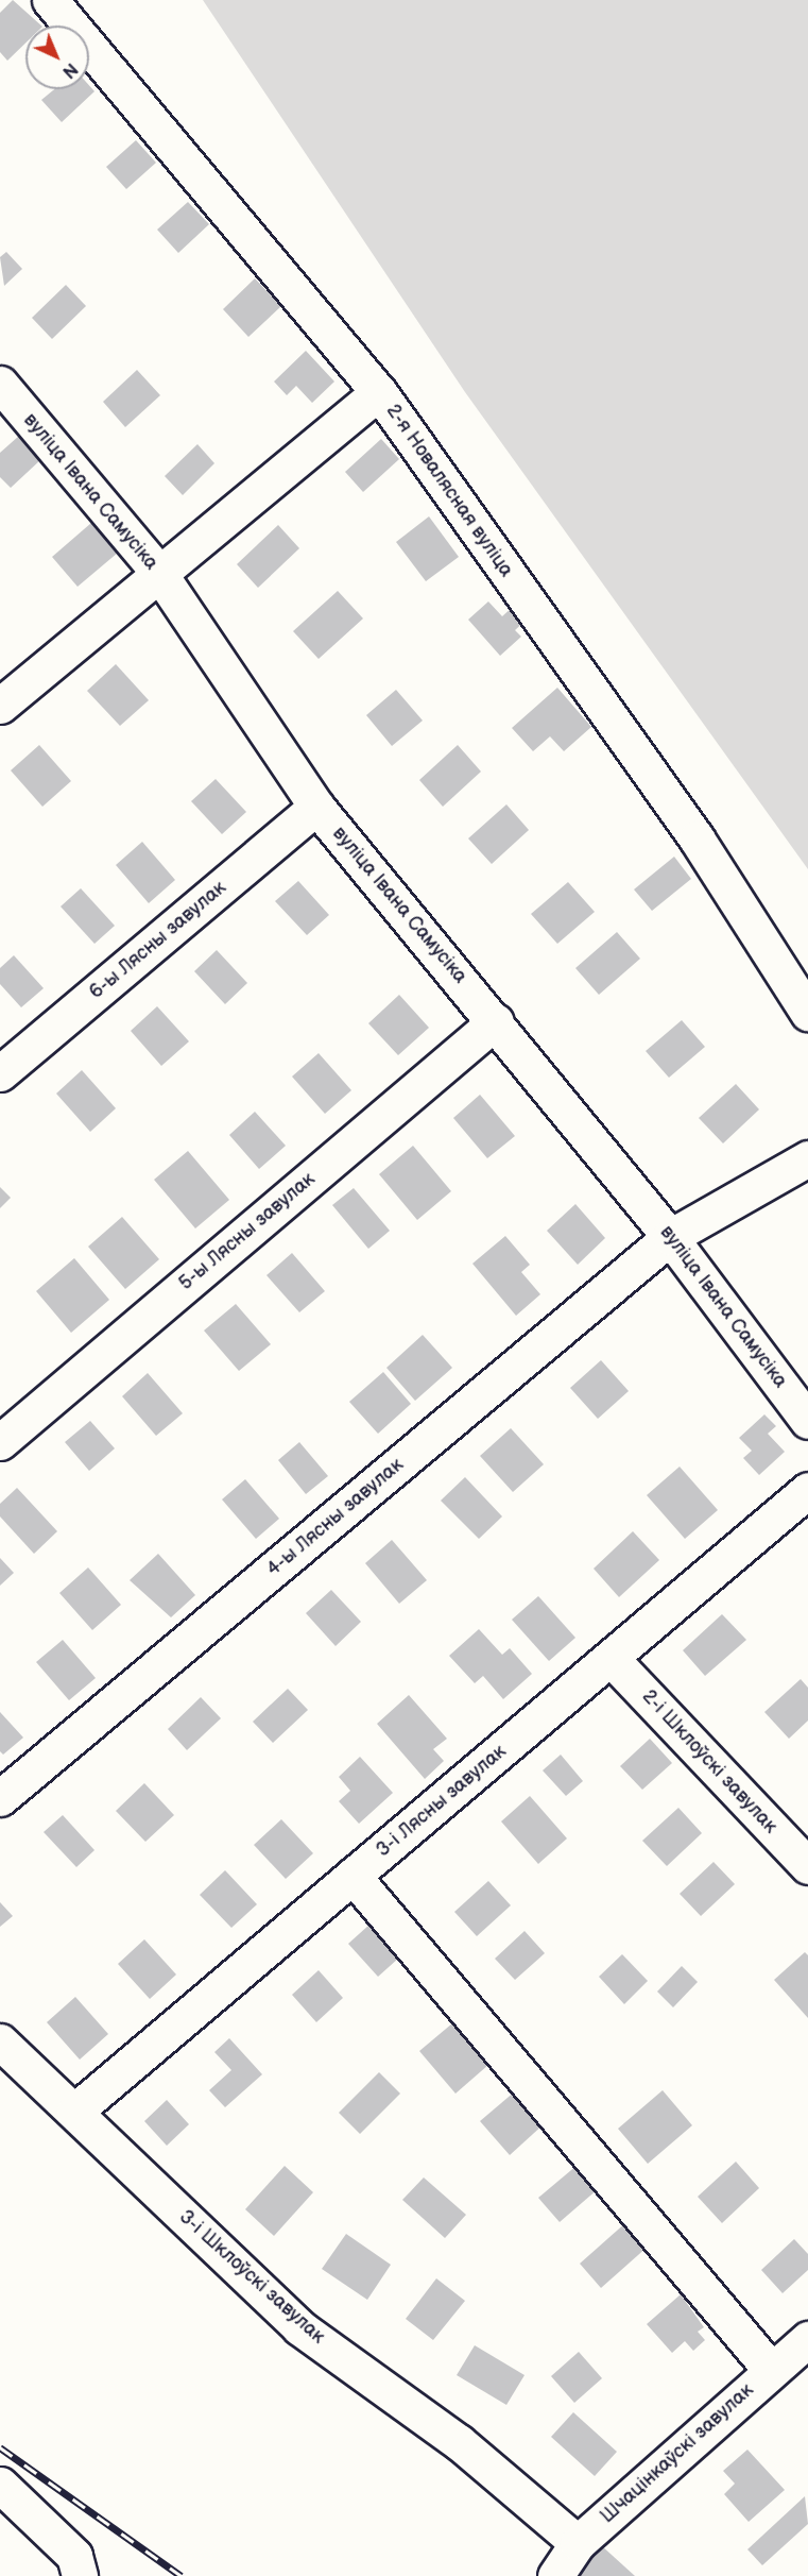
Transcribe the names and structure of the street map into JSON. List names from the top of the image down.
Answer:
{
  "streets": {
    "street": [
      "2-я Новалясная вуліца",
      "вуліца Івана Самусіка",
      "6-ы Лясны завулак",
      "5-ы Лясны завулак",
      "4-ы Лясны завулак",
      "2-і Шклоўскі завулак",
      "3-і Лясны завулак",
      "3-і Шклоўскі завулак",
      "Шчацінкаўскі завулак"
    ]
  },
  "crossings": [
    ["вуліца Івана Самусіка", "6-ы Лясны завулак"],
    ["вуліца Івана Самусіка", "5-ы Лясны завулак"],
    ["вуліца Івана Самусіка", "4-ы Лясны завулак"],
    ["2-і Шклоўскі завулак", "3-і Лясны завулак"],
    ["3-і Лясны завулак", "3-і Шклоўскі завулак"],
    ["3-і Шклоўскі завулак", "Шчацінкаўскі завулак"]
  ],
  "north": "bottom right"
}
